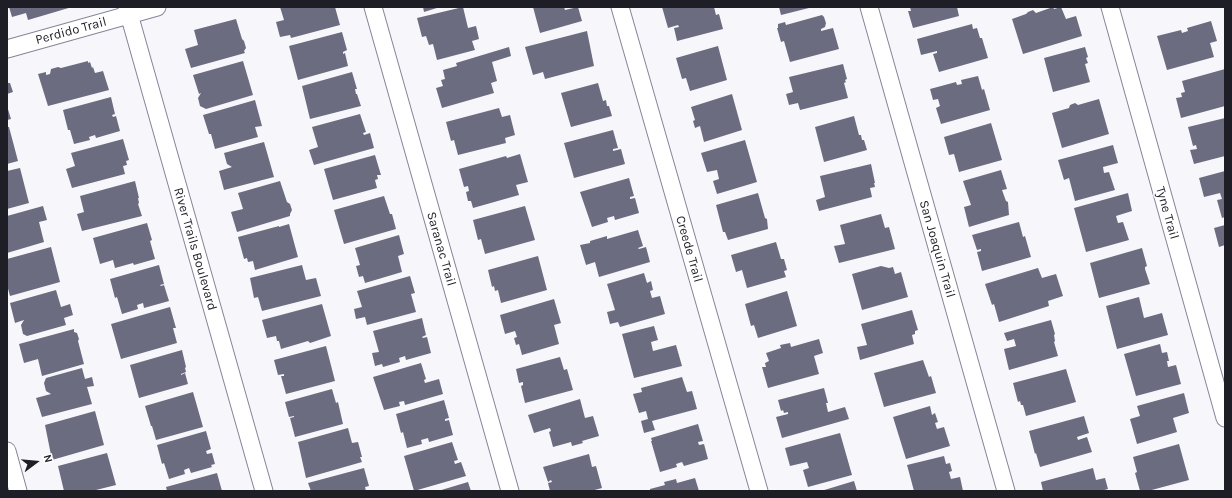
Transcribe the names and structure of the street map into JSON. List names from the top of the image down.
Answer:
{
  "streets": {
    "street": [
      "Perdido Trail",
      "Tyne Trail",
      "River Trails Boulevard",
      "Saranac Trail",
      "Creede Trail",
      "San Joaquin Trail"
    ]
  },
  "crossings": [
    ["Perdido Trail", "River Trails Boulevard"]
  ],
  "north": "right"
}
